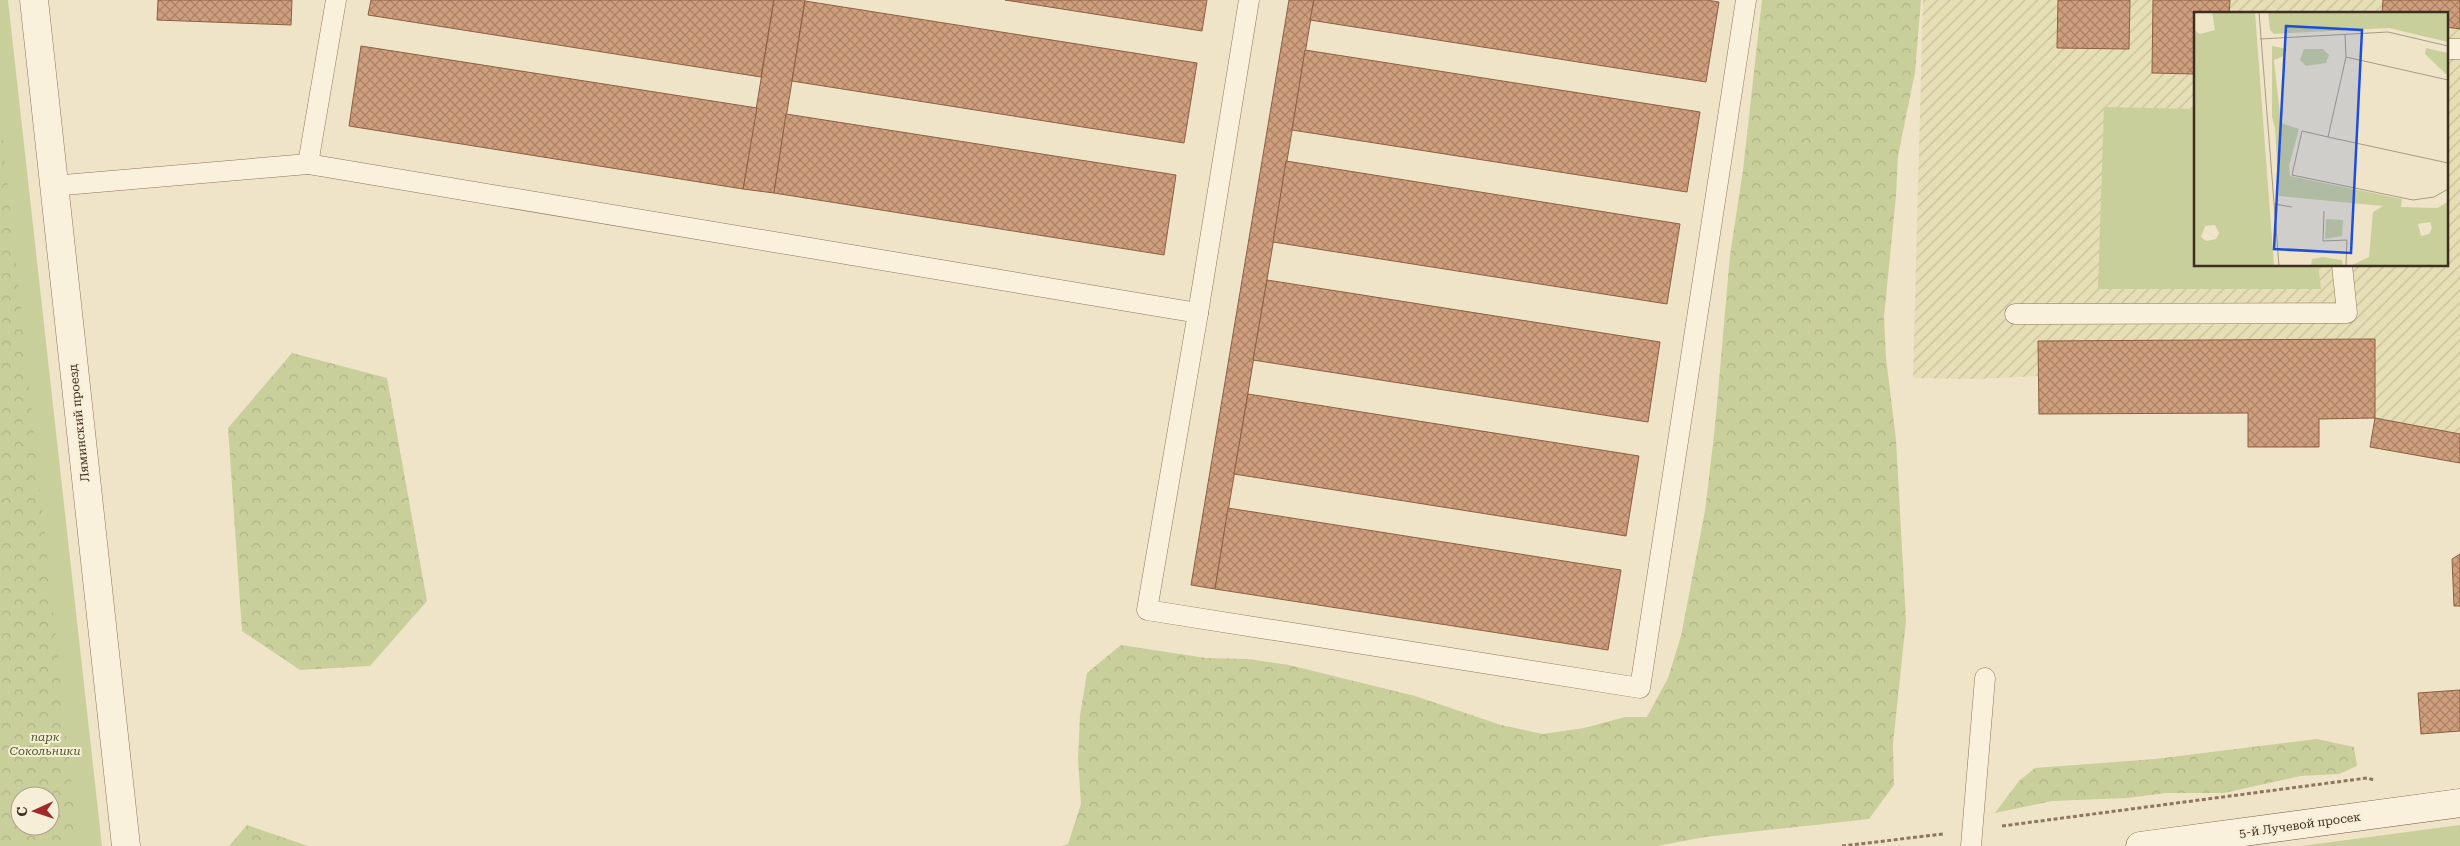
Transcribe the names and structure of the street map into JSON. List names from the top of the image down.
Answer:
{
  "streets": {
    "street": ["Ляминский проезд", "5-й Лучевой просек"]
  },
  "parks": ["парк Сокольники"],
  "north": "left"
}
